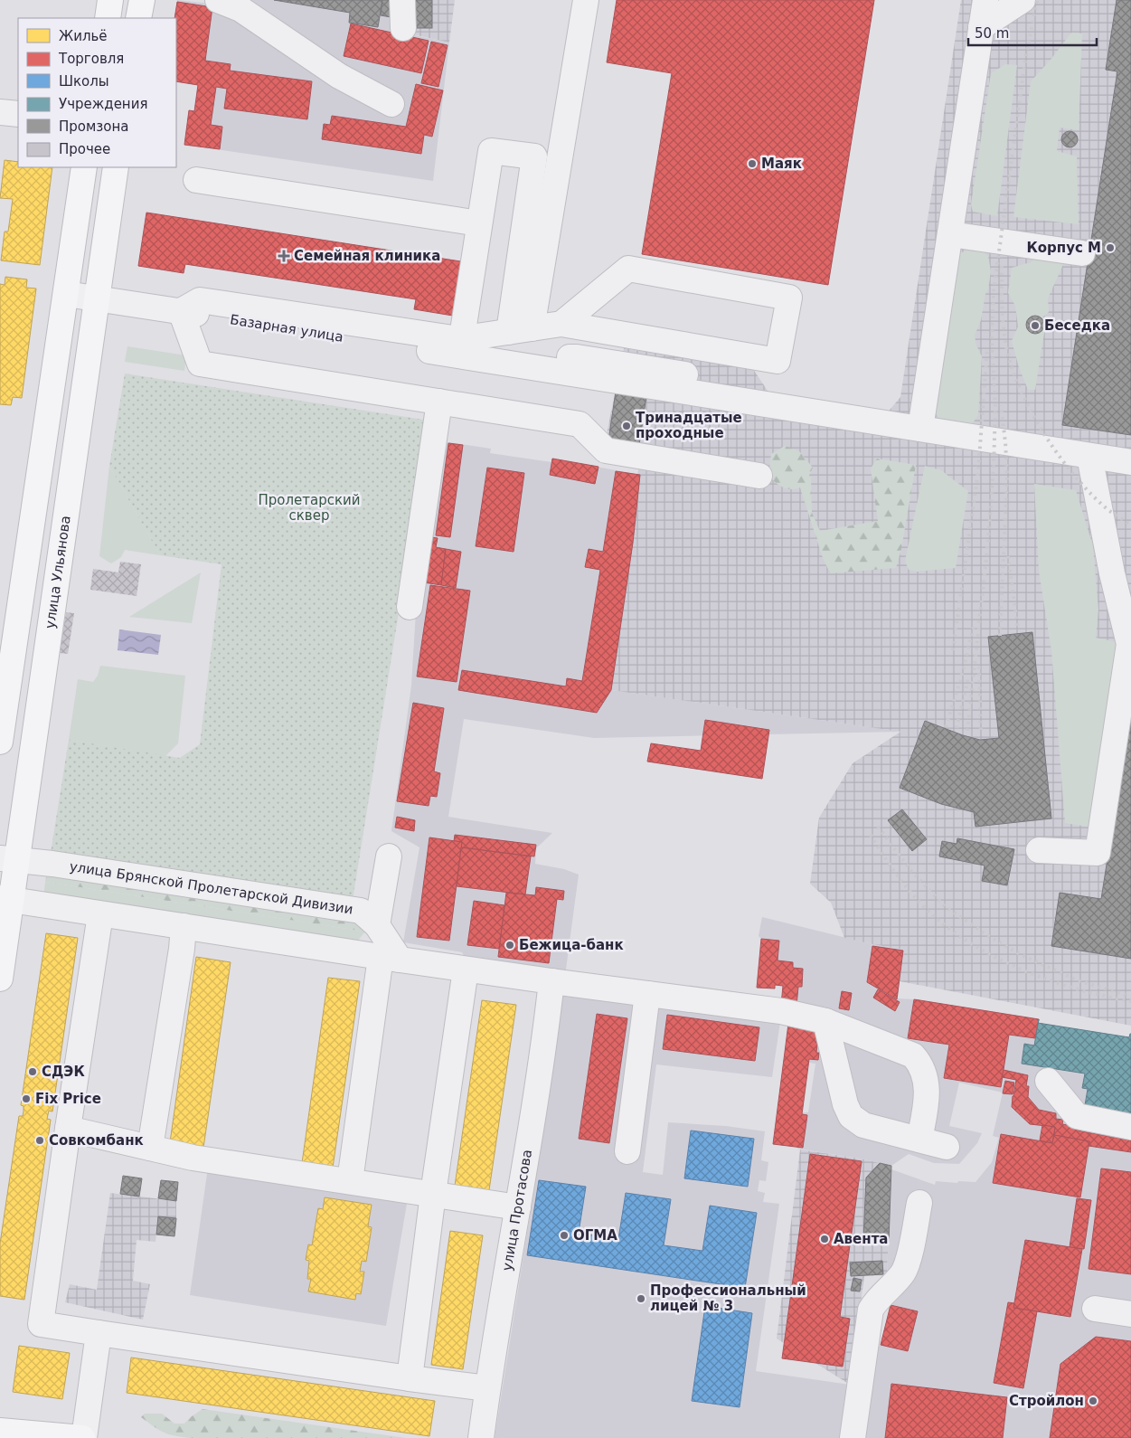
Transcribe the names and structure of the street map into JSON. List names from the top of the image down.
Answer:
{
  "streets": {
    "main road": ["улица Ульянова"],
    "street": ["Базарная улица", "улица Брянской Пролетарской Дивизии", "улица Протасова"]
  },
  "crossings": [
    ["Базарная улица", "улица Ульянова"],
    ["улица Ульянова", "улица Брянской Пролетарской Дивизии"]
  ],
  "parks": ["Пролетарский сквер"],
  "places": {
    "other": [
      "Маяк",
      "Корпус М",
      "Беседка",
      "Тринадцатые проходные",
      "Бежица-банк",
      "СДЭК",
      "Fix Price",
      "Совкомбанк",
      "ОГМА",
      "Авента",
      "Профессиональный лицей № 3",
      "Стройлон"
    ],
    "health": ["Семейная клиника"]
  },
  "legend": [
    "Жильё",
    "Торговля",
    "Школы",
    "Учреждения",
    "Промзона",
    "Прочее"
  ],
  "scale_bar": "50 m"
}
